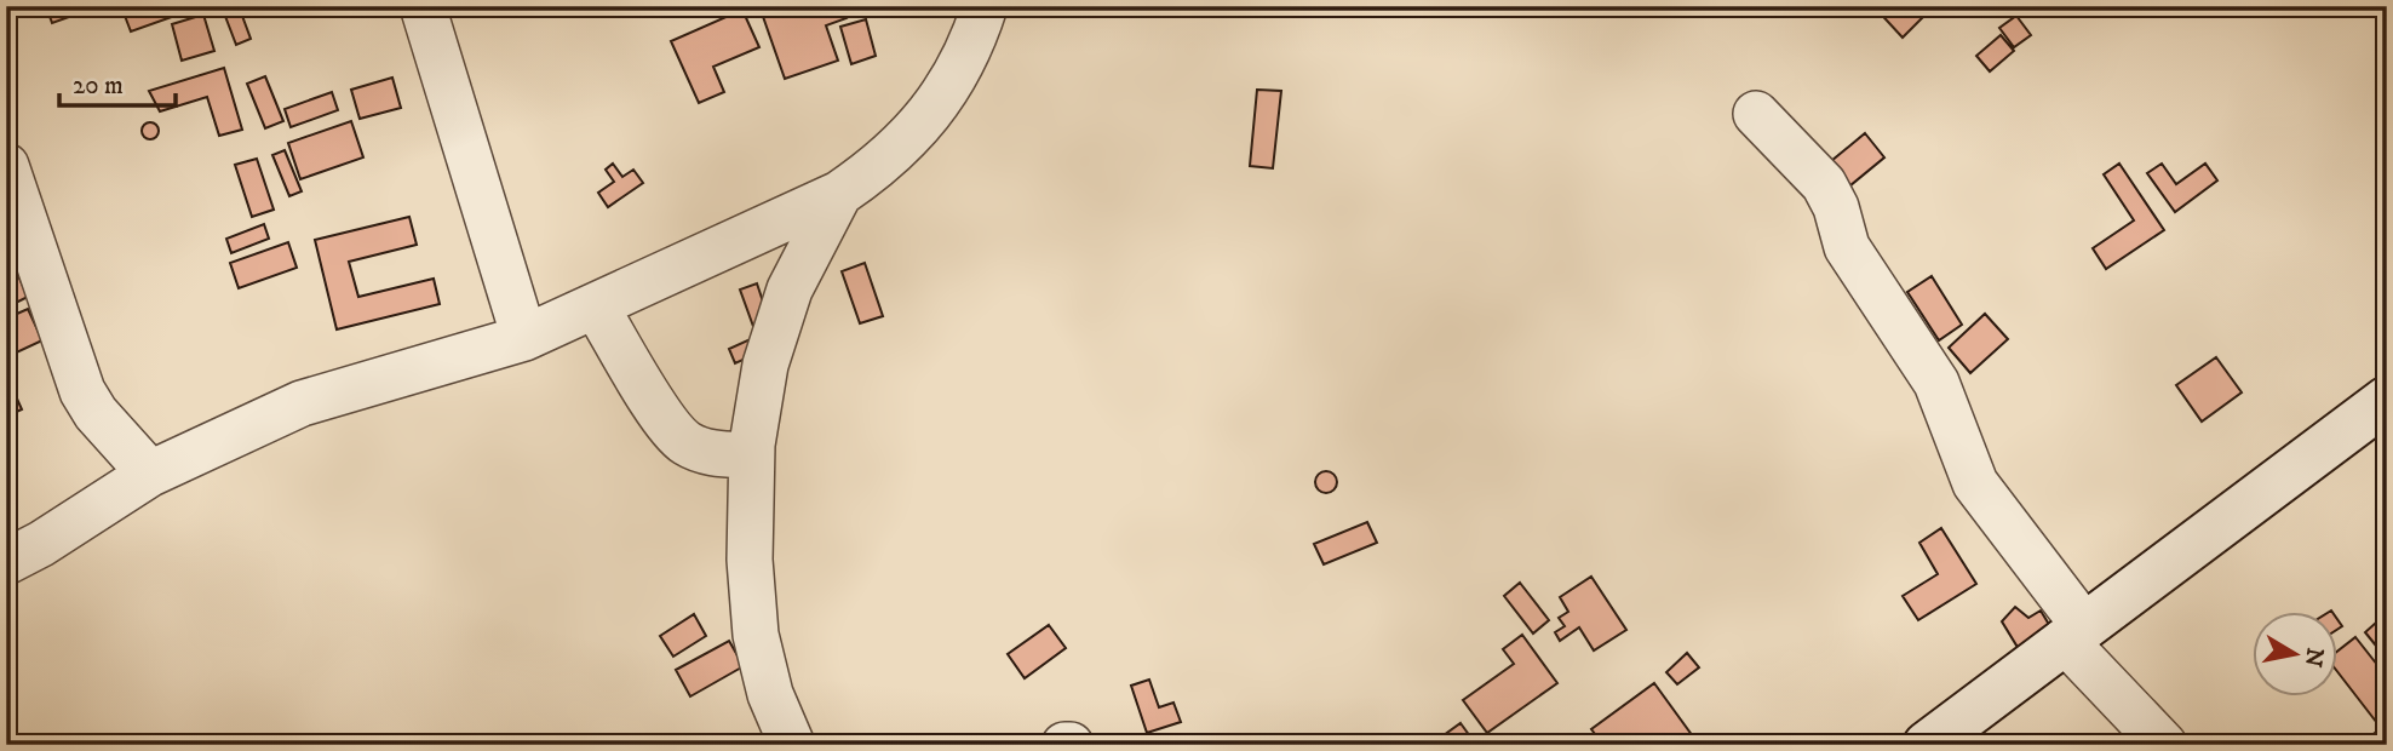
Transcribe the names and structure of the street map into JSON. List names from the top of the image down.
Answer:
{
  "scale_bar": "20 m",
  "north": "right"
}
